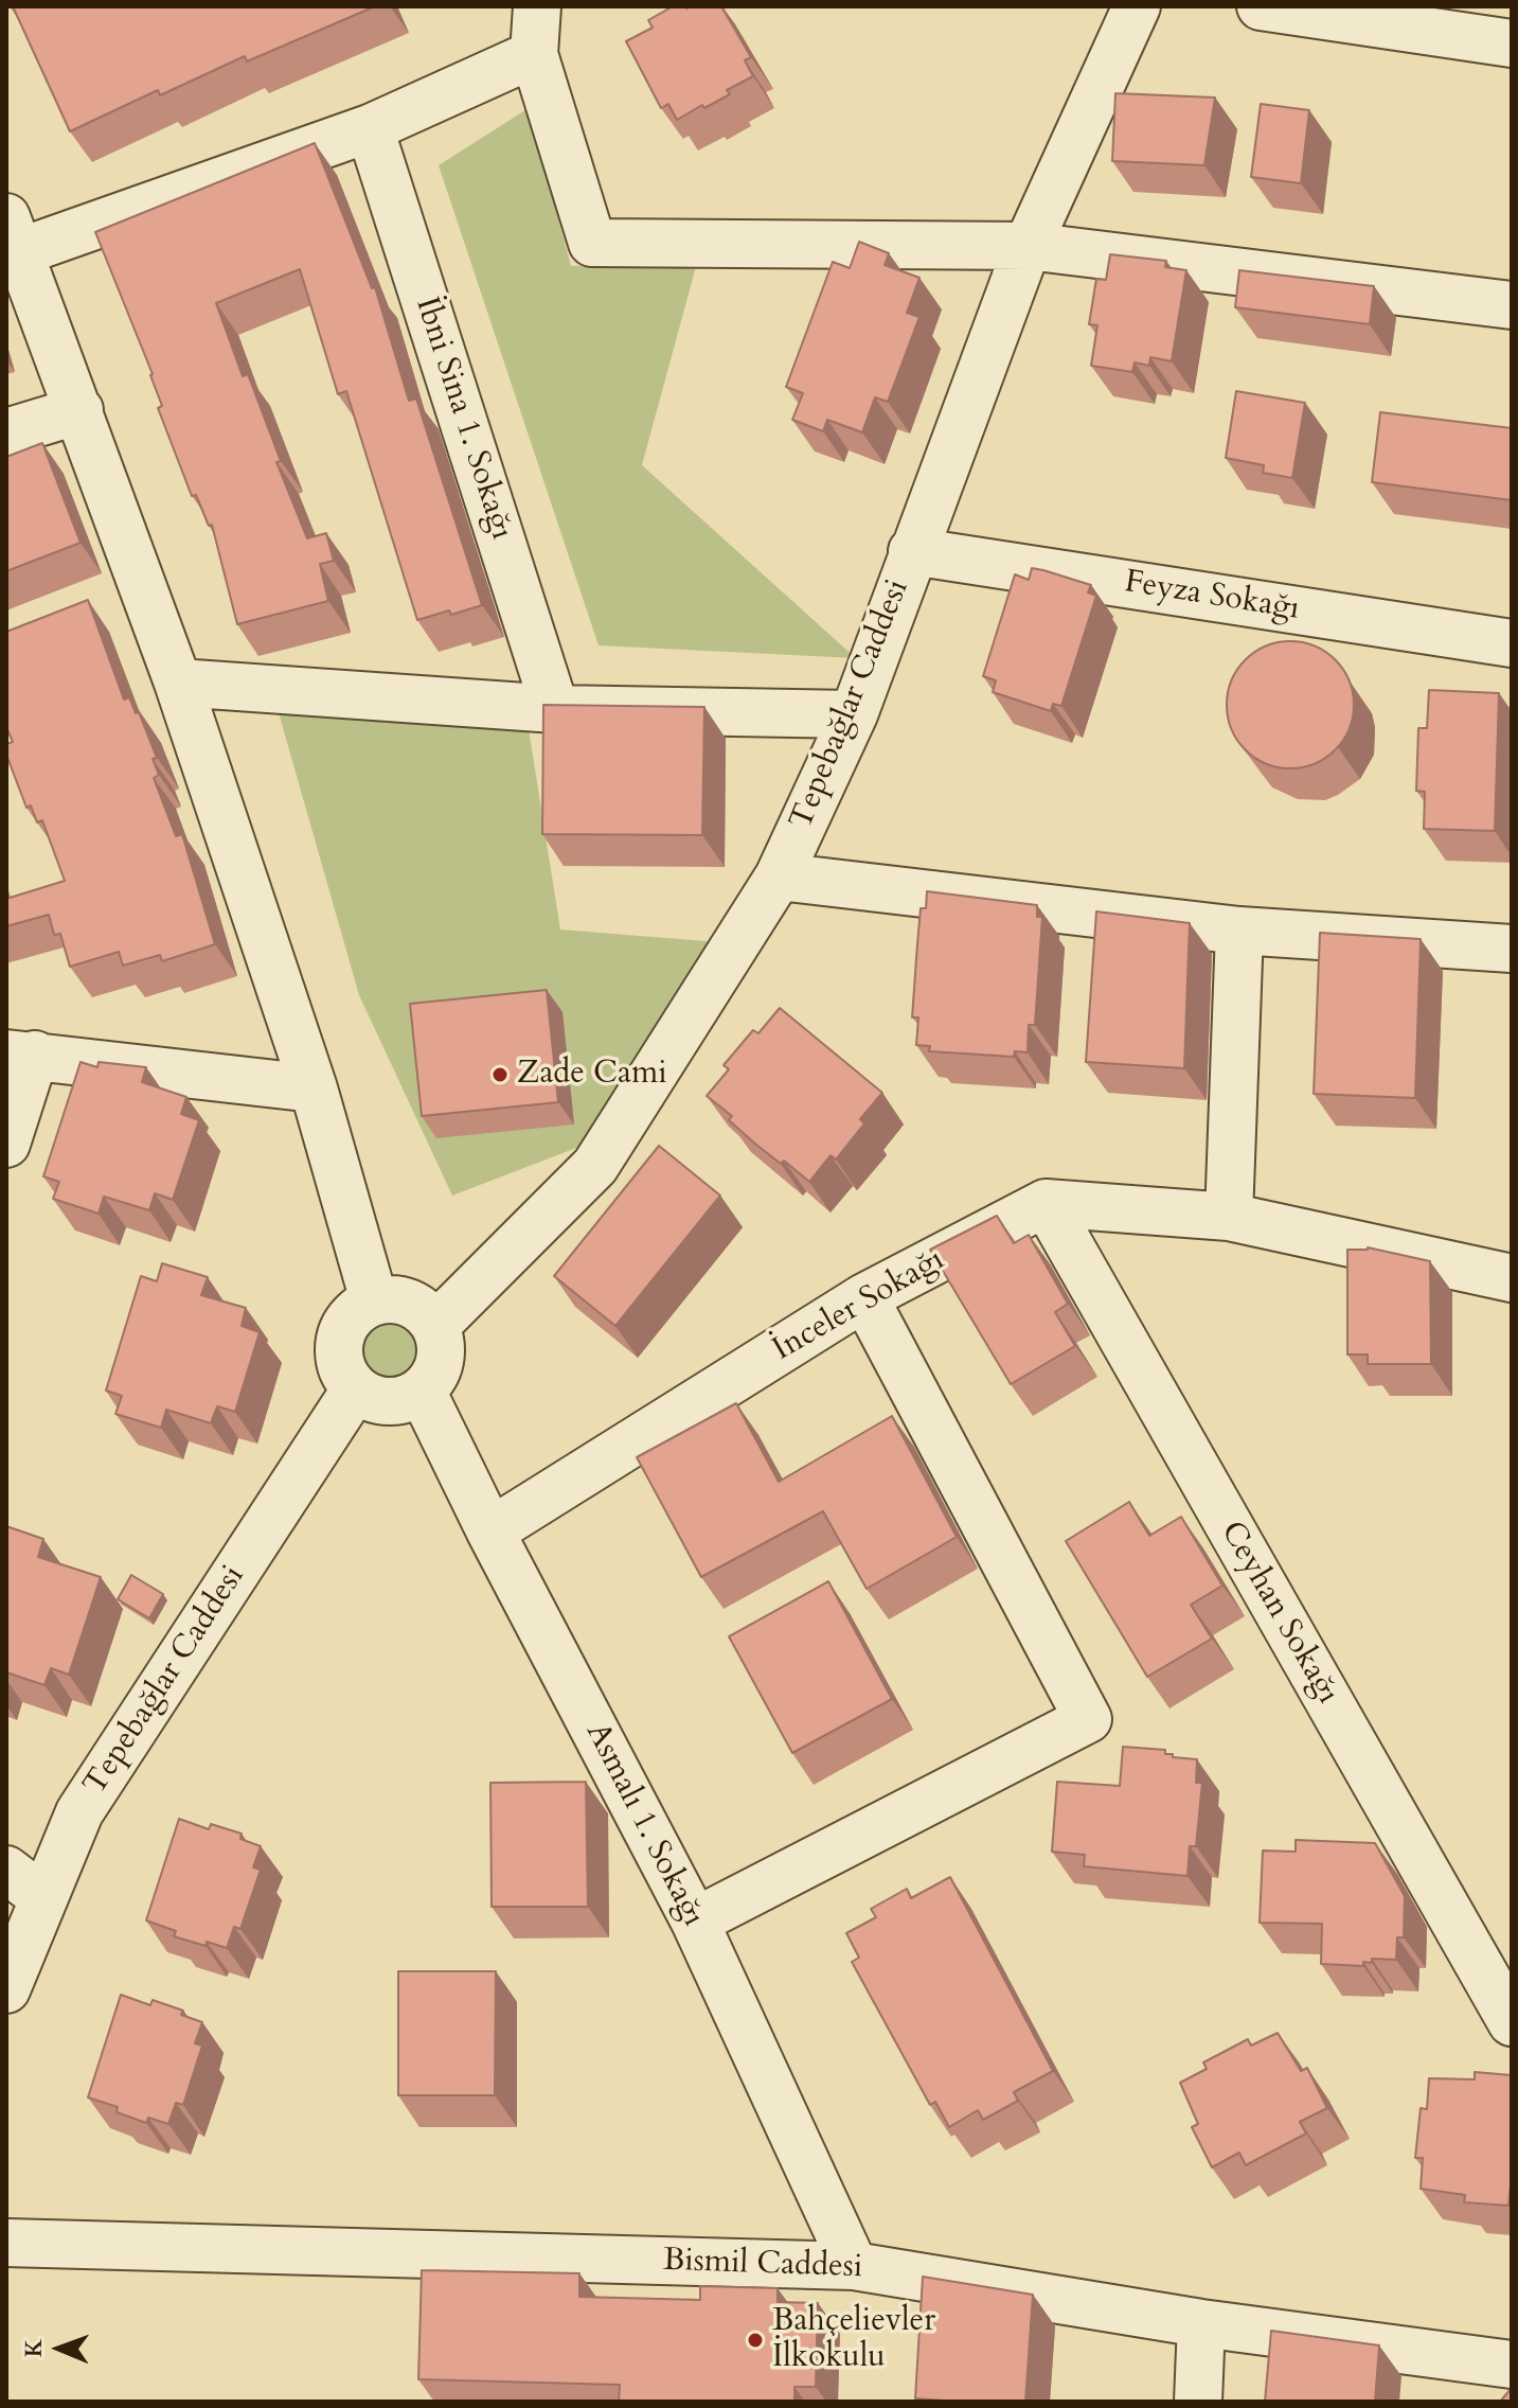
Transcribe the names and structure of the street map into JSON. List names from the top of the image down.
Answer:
{
  "streets": {
    "street": [
      "İbni Sina 1. Sokağı",
      "Feyza Sokağı",
      "Tepebağlar Caddesi",
      "İnceler Sokağı",
      "Ceyhan Sokağı",
      "Asmalı 1. Sokağı",
      "Bismil Caddesi"
    ]
  },
  "crossings": [
    ["Feyza Sokağı", "Tepebağlar Caddesi"],
    ["Tepebağlar Caddesi", "Asmalı 1. Sokağı"],
    ["İnceler Sokağı", "Ceyhan Sokağı"],
    ["İnceler Sokağı", "Asmalı 1. Sokağı"],
    ["Asmalı 1. Sokağı", "Bismil Caddesi"]
  ],
  "places": ["Zade Cami", "Bahçelievler İlkokulu"],
  "north": "left"
}
